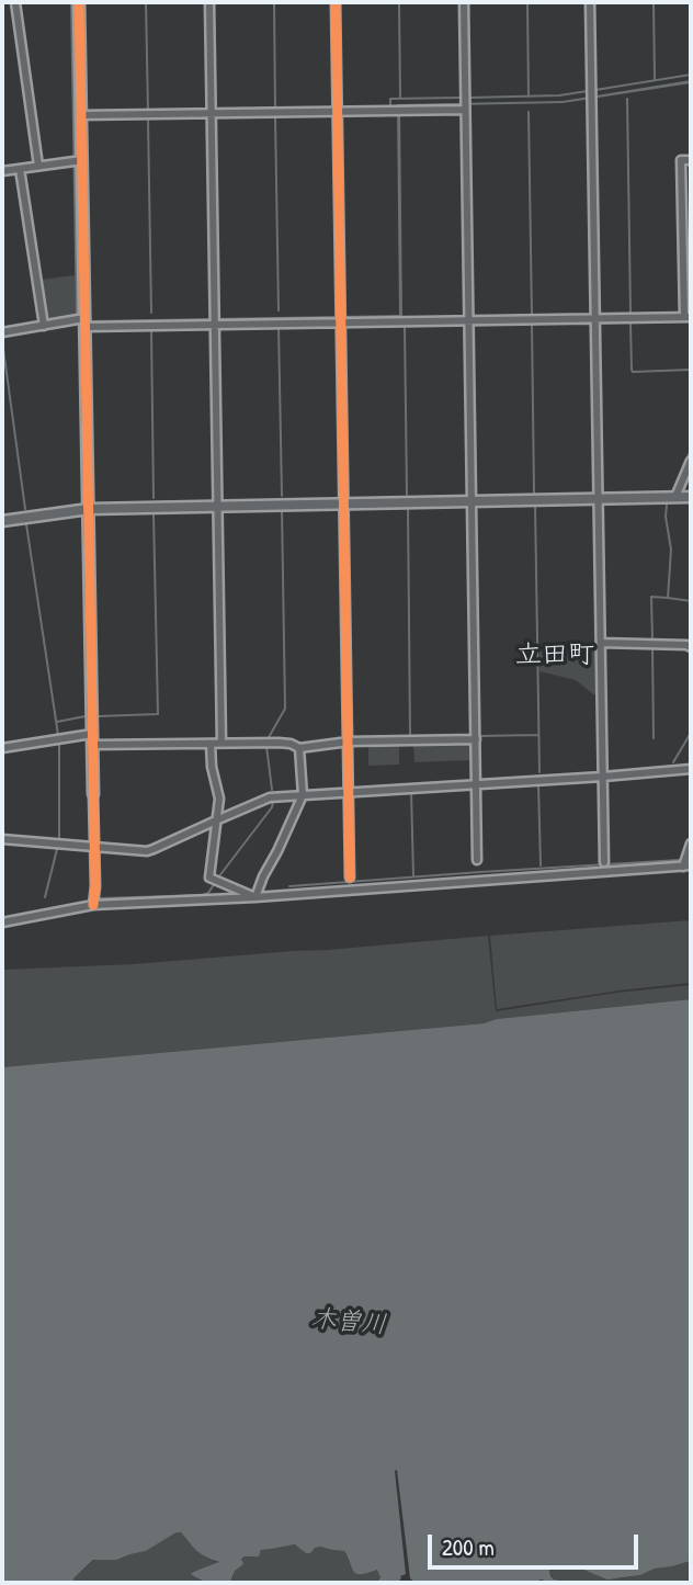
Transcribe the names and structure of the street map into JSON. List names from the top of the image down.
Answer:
{
  "districts": ["立田町"],
  "water": ["木曽川"],
  "scale_bar": "200 m"
}
